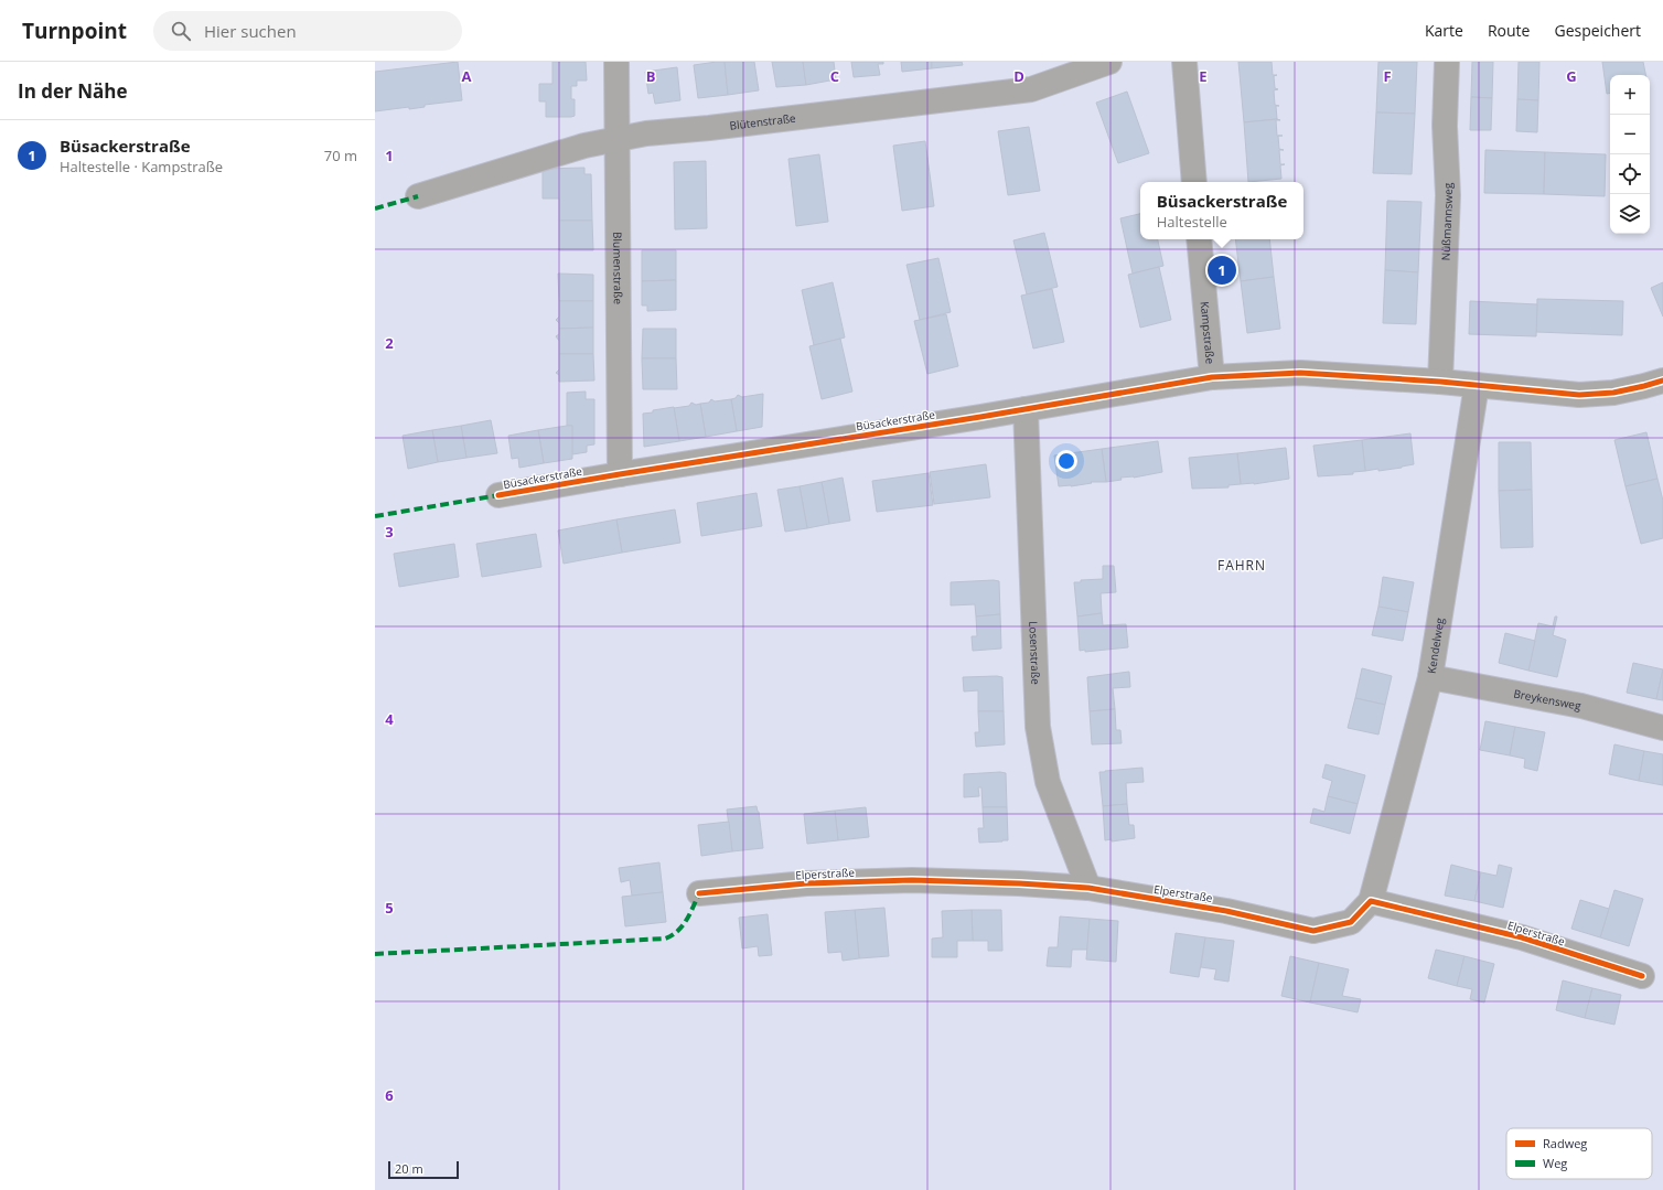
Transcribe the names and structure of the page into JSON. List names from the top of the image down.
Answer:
{
  "streets": {
    "street": [
      "Blütenstraße",
      "Nüßmannsweg",
      "Blumenstraße",
      "Kampstraße",
      "Büsackerstraße",
      "Kendelweg",
      "Losenstraße",
      "Breykensweg",
      "Elperstraße"
    ]
  },
  "crossings": [
    ["Blütenstraße", "Blumenstraße"],
    ["Nüßmannsweg", "Büsackerstraße"],
    ["Blumenstraße", "Büsackerstraße"],
    ["Kampstraße", "Büsackerstraße"],
    ["Büsackerstraße", "Kendelweg"],
    ["Büsackerstraße", "Losenstraße"],
    ["Kendelweg", "Breykensweg"],
    ["Kendelweg", "Elperstraße"],
    ["Losenstraße", "Elperstraße"]
  ],
  "districts": ["FAHRN"],
  "legend": ["Radweg", "Weg"],
  "scale_bar": "20 m",
  "page": {
    "header": "Turnpoint",
    "search": "Hier suchen",
    "nav": ["Karte", "Route", "Gespeichert"],
    "heading": "In der Nähe",
    "map_buttons": ["+", "−"],
    "list": [
      {
        "mark": "1",
        "name": "Büsackerstraße",
        "note": "Haltestelle · Kampstraße",
        "value": "70 m"
      }
    ],
    "popup": ["Büsackerstraße", "Haltestelle"],
    "pins": "1",
    "scale": "20 m"
  },
  "grid": {
    "columns": [
      "A",
      "B",
      "C",
      "D",
      "E",
      "F",
      "G"
    ],
    "rows": [
      "1",
      "2",
      "3",
      "4",
      "5",
      "6"
    ]
  }
}
